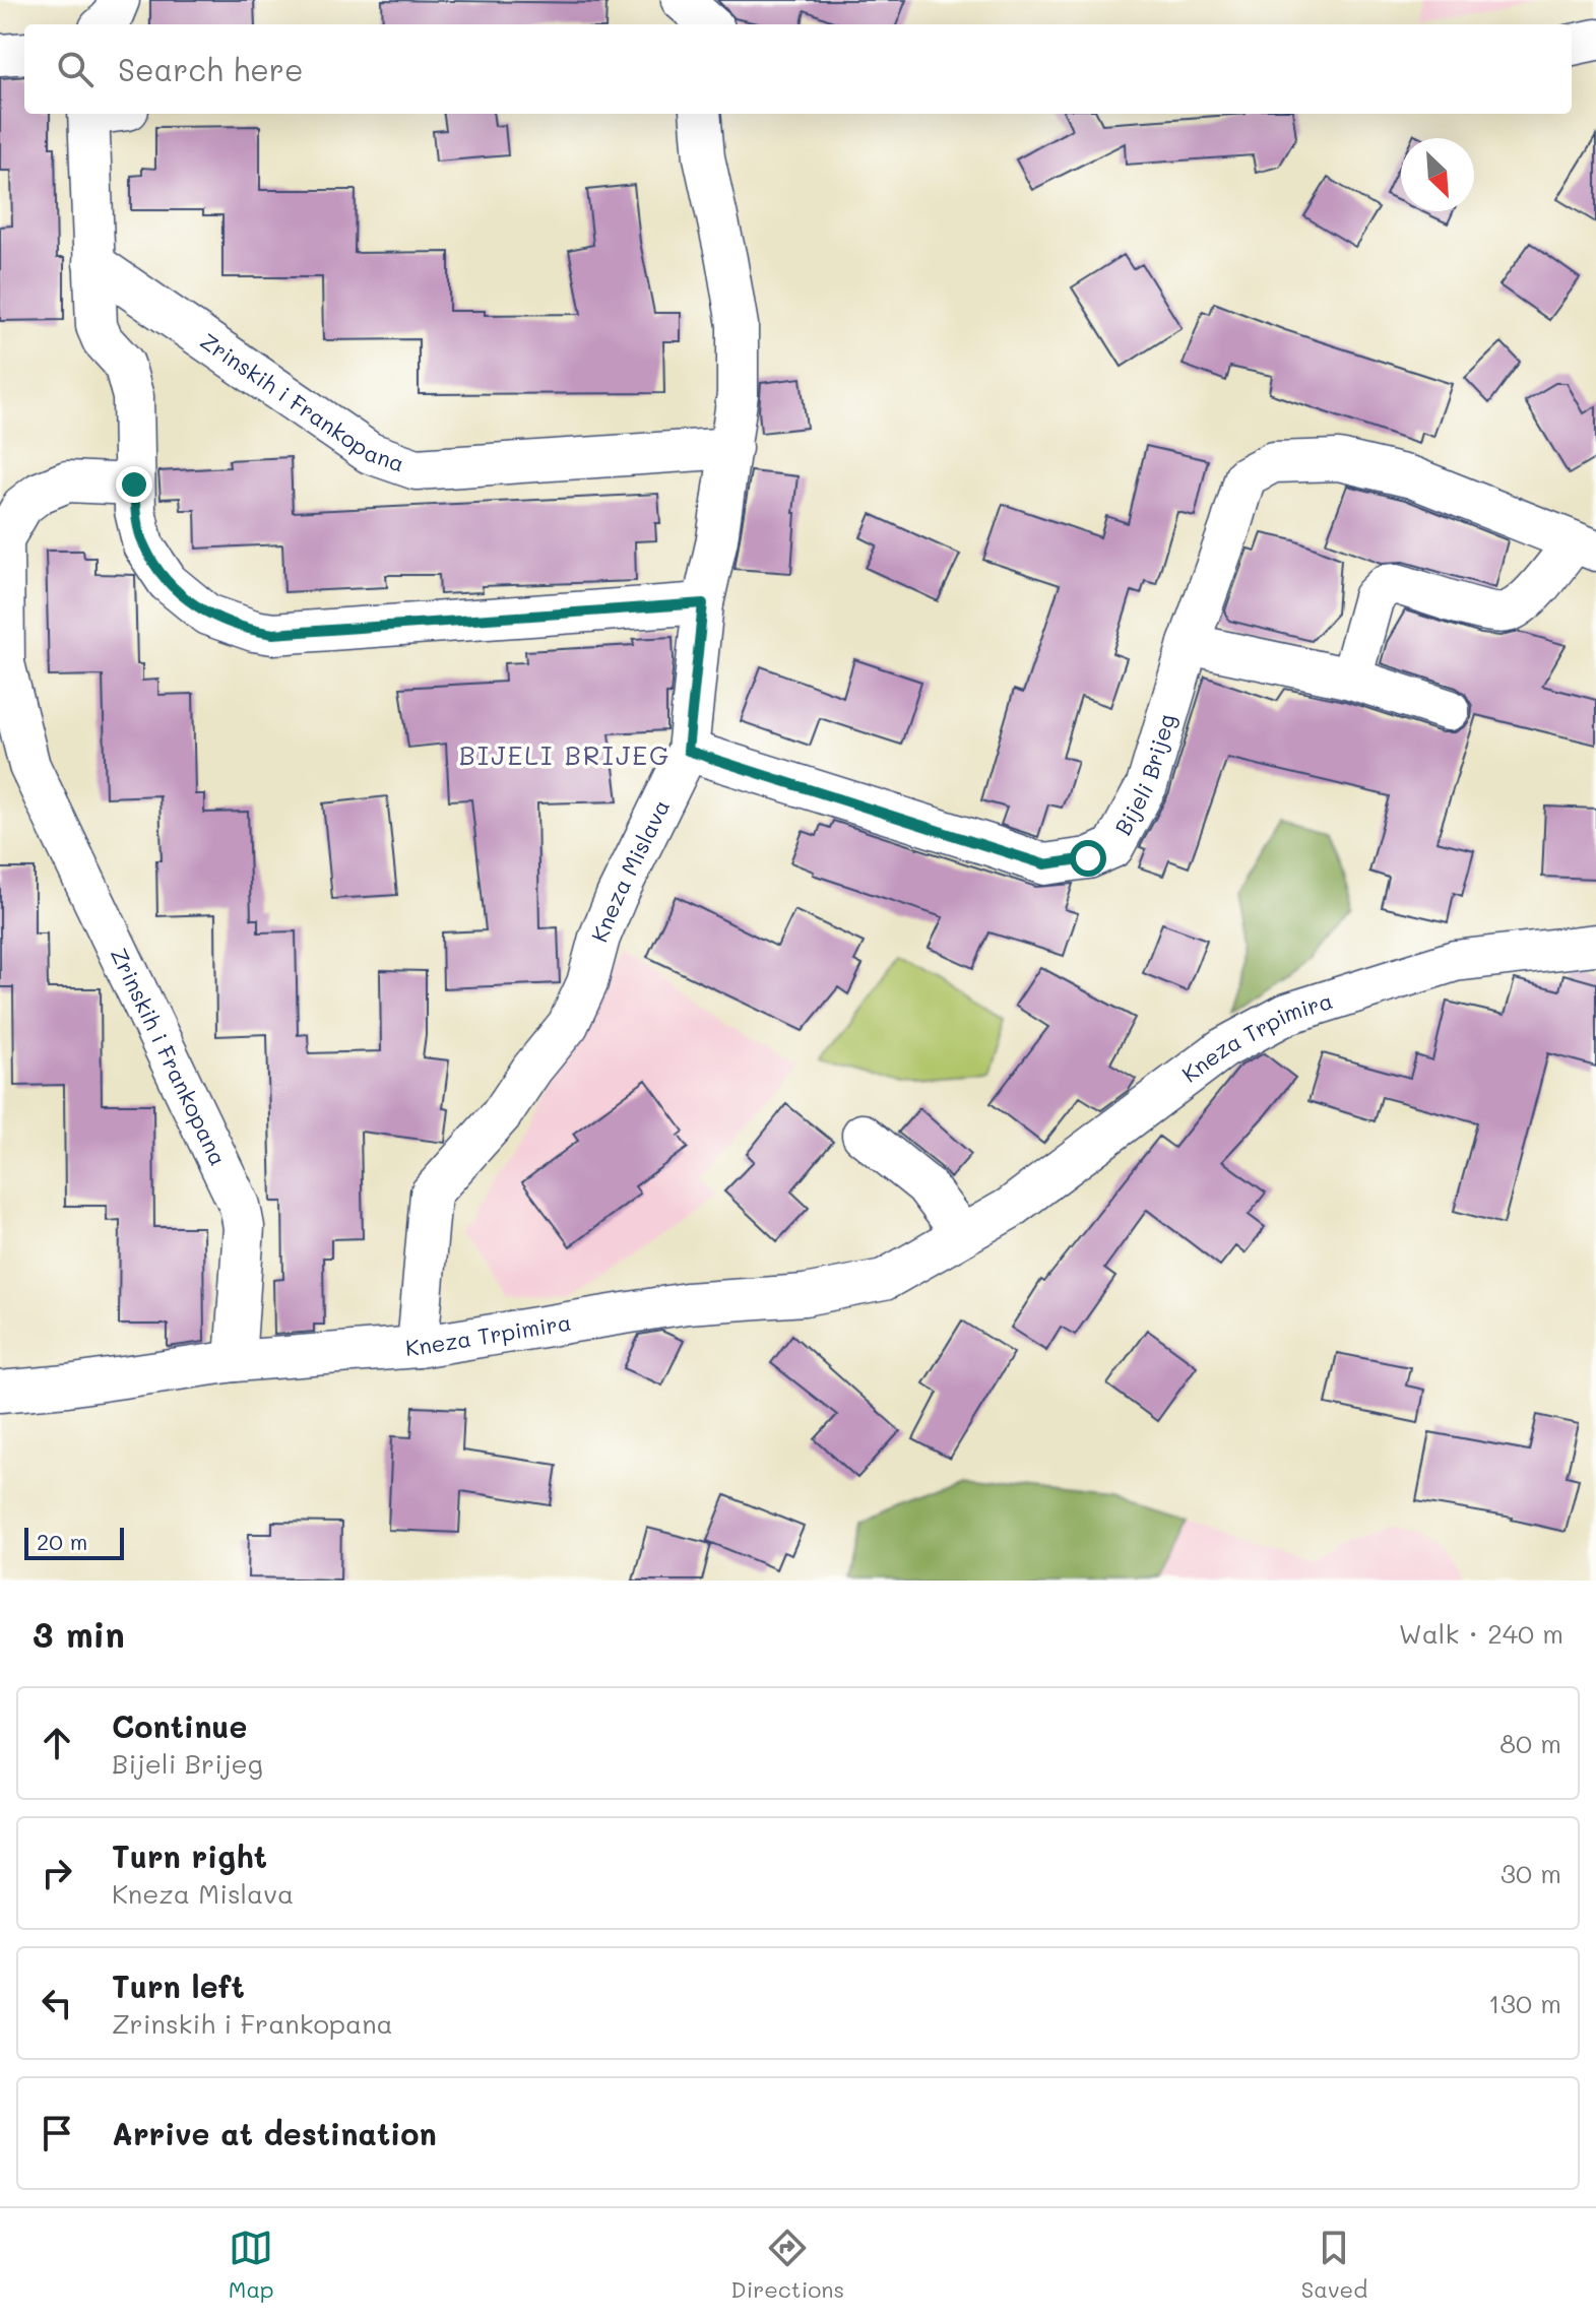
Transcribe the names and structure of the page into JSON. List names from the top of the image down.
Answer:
{
  "streets": {
    "street": [
      "Zrinskih i Frankopana",
      "Bijeli Brijeg",
      "Kneza Mislava",
      "Kneza Trpimira"
    ]
  },
  "crossings": [
    ["Zrinskih i Frankopana", "Kneza Mislava"],
    ["Zrinskih i Frankopana", "Kneza Trpimira"],
    ["Bijeli Brijeg", "Kneza Mislava"],
    ["Kneza Mislava", "Kneza Trpimira"]
  ],
  "districts": ["BIJELI BRIJEG"],
  "scale_bar": "20 m",
  "north": "bottom right",
  "page": {
    "search": "Search here",
    "scale": "20 m",
    "heading": ["3 min", "Walk · 240 m"],
    "list": [
      ["Continue", "Bijeli Brijeg", "80 m"],
      ["Turn right", "Kneza Mislava", "30 m"],
      ["Turn left", "Zrinskih i Frankopana", "130 m"],
      "Arrive at destination"
    ],
    "nav": ["Map", "Directions", "Saved"]
  }
}
